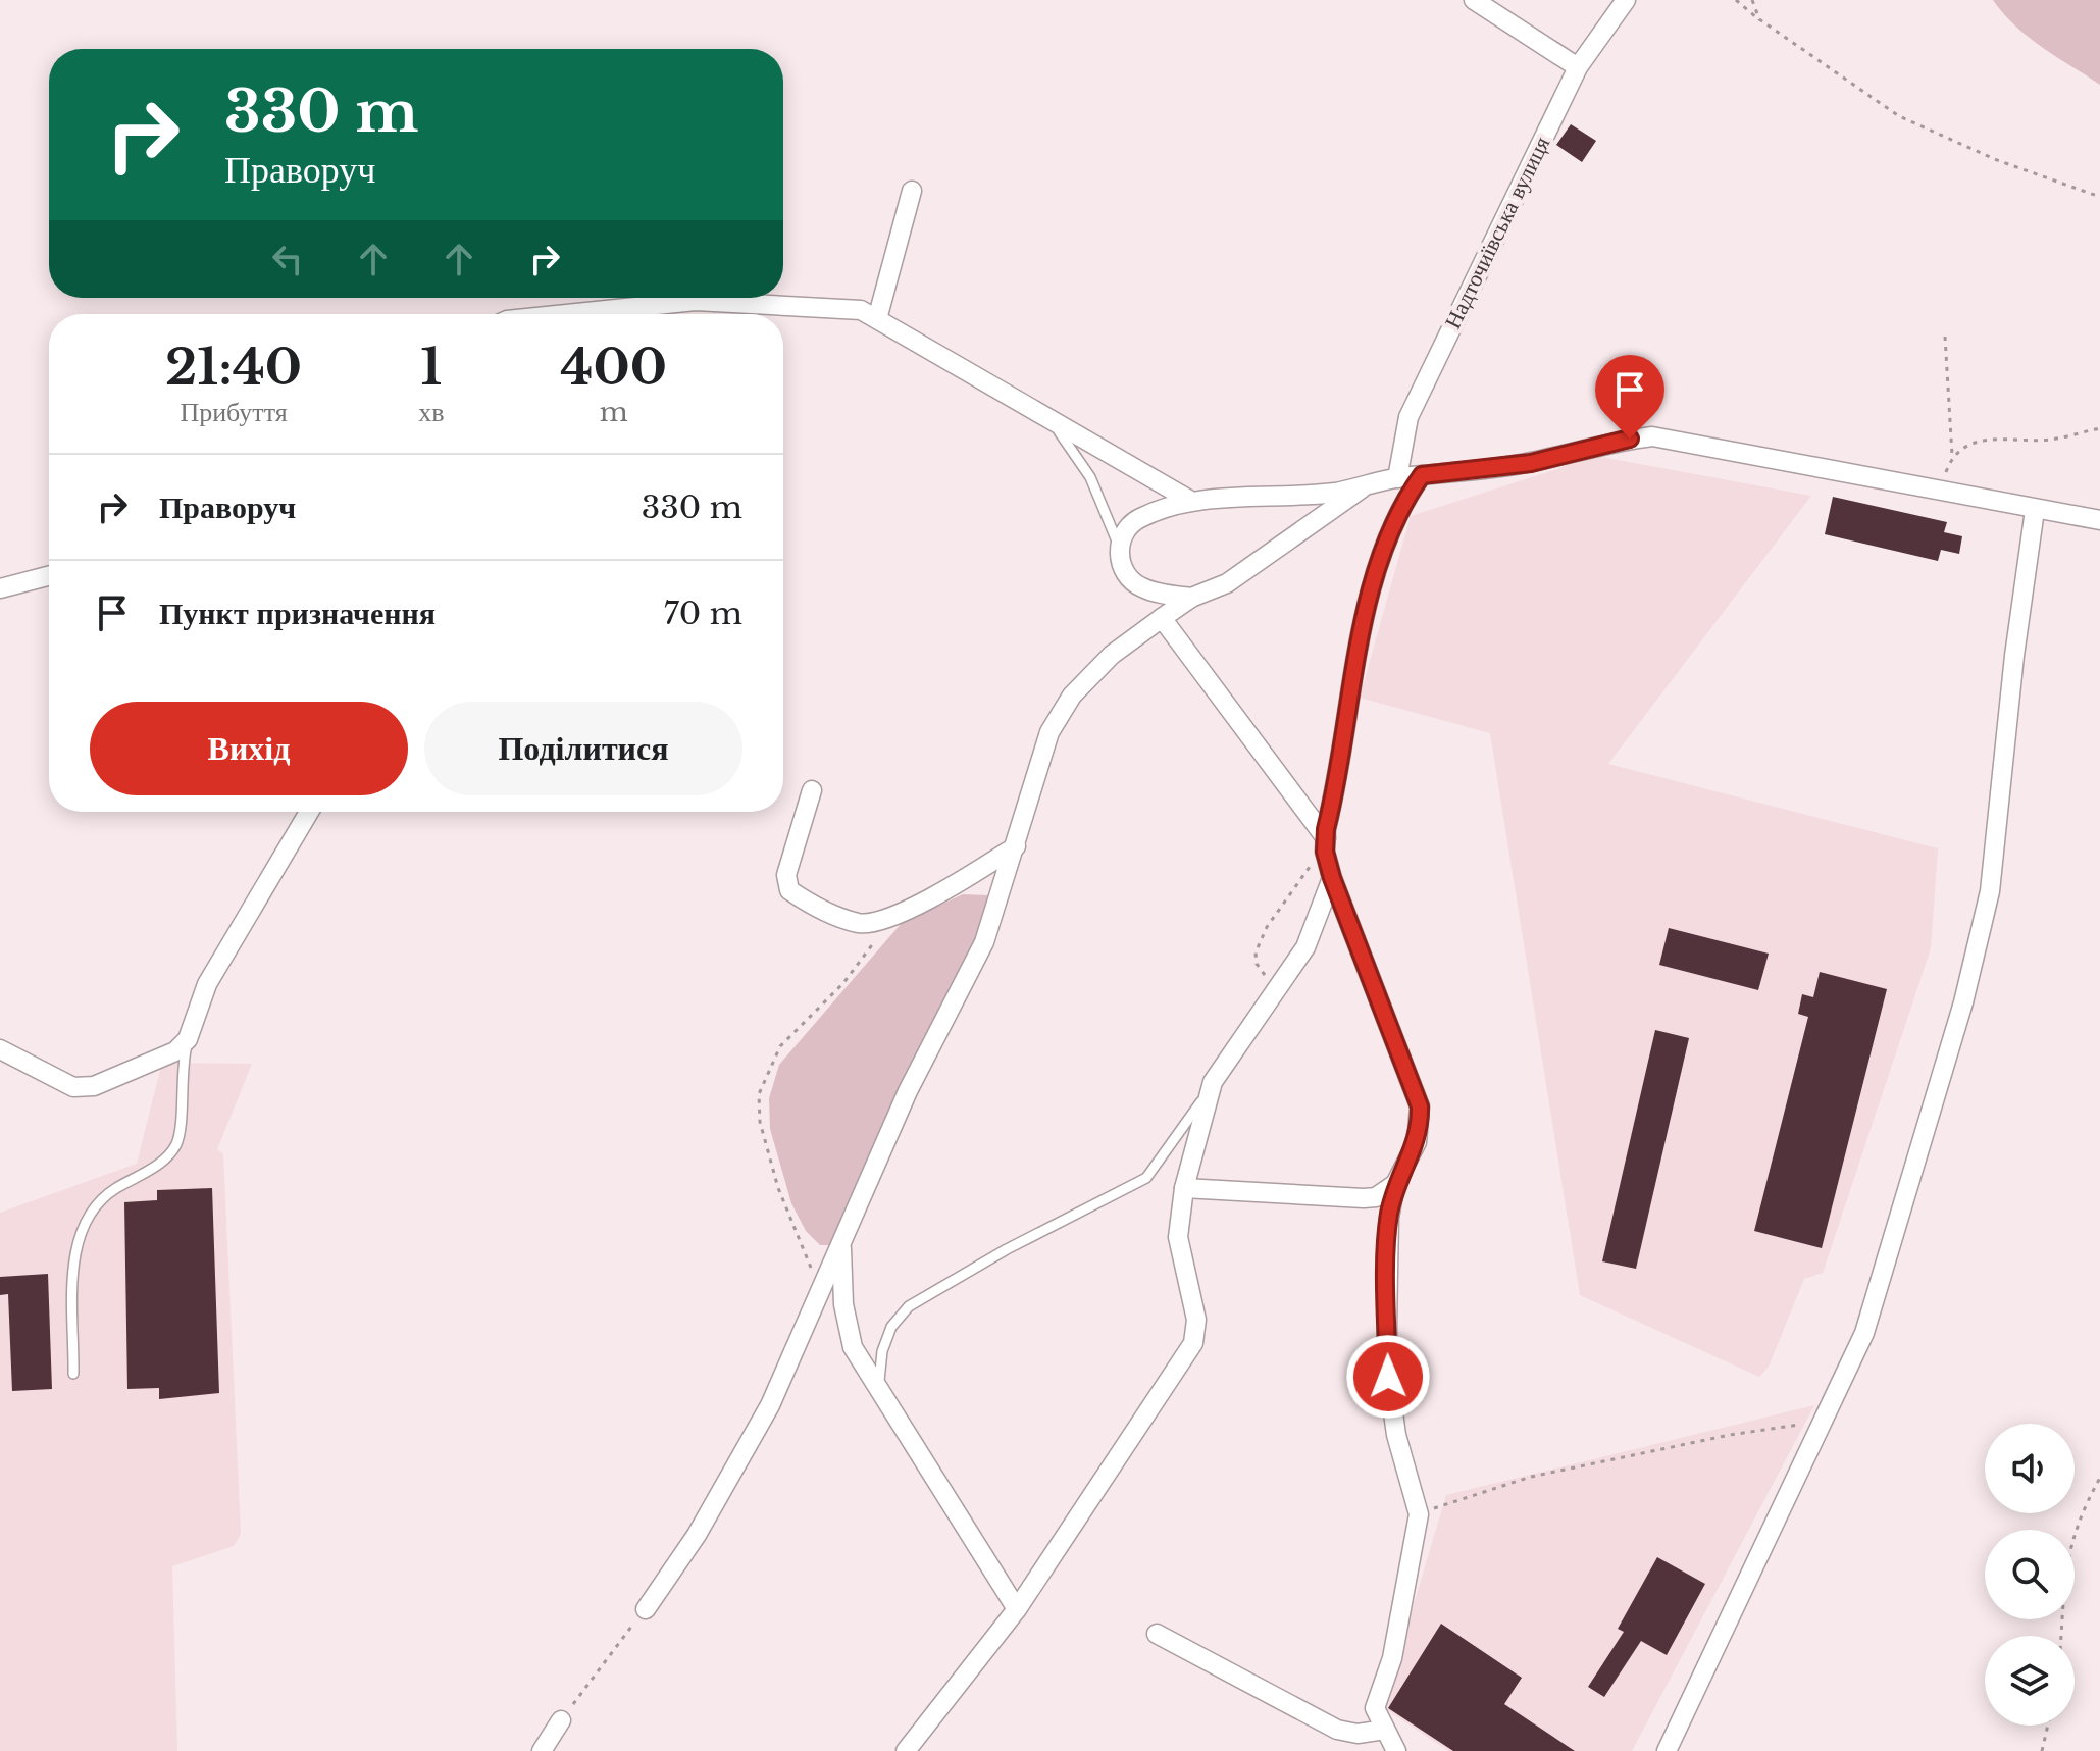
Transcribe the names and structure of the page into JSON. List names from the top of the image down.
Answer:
{
  "streets": {
    "street": ["Надточиївська вулиця"]
  },
  "page": {
    "turn": ["330 m", "Праворуч"],
    "eta": [
      "21:40",
      "Прибуття",
      "1",
      "хв",
      "400",
      "m"
    ],
    "list": [
      {
        "name": "Праворуч",
        "value": "330 m"
      },
      {
        "name": "Пункт призначення",
        "value": "70 m"
      }
    ],
    "buttons": ["Вихід", "Поділитися"]
  }
}
